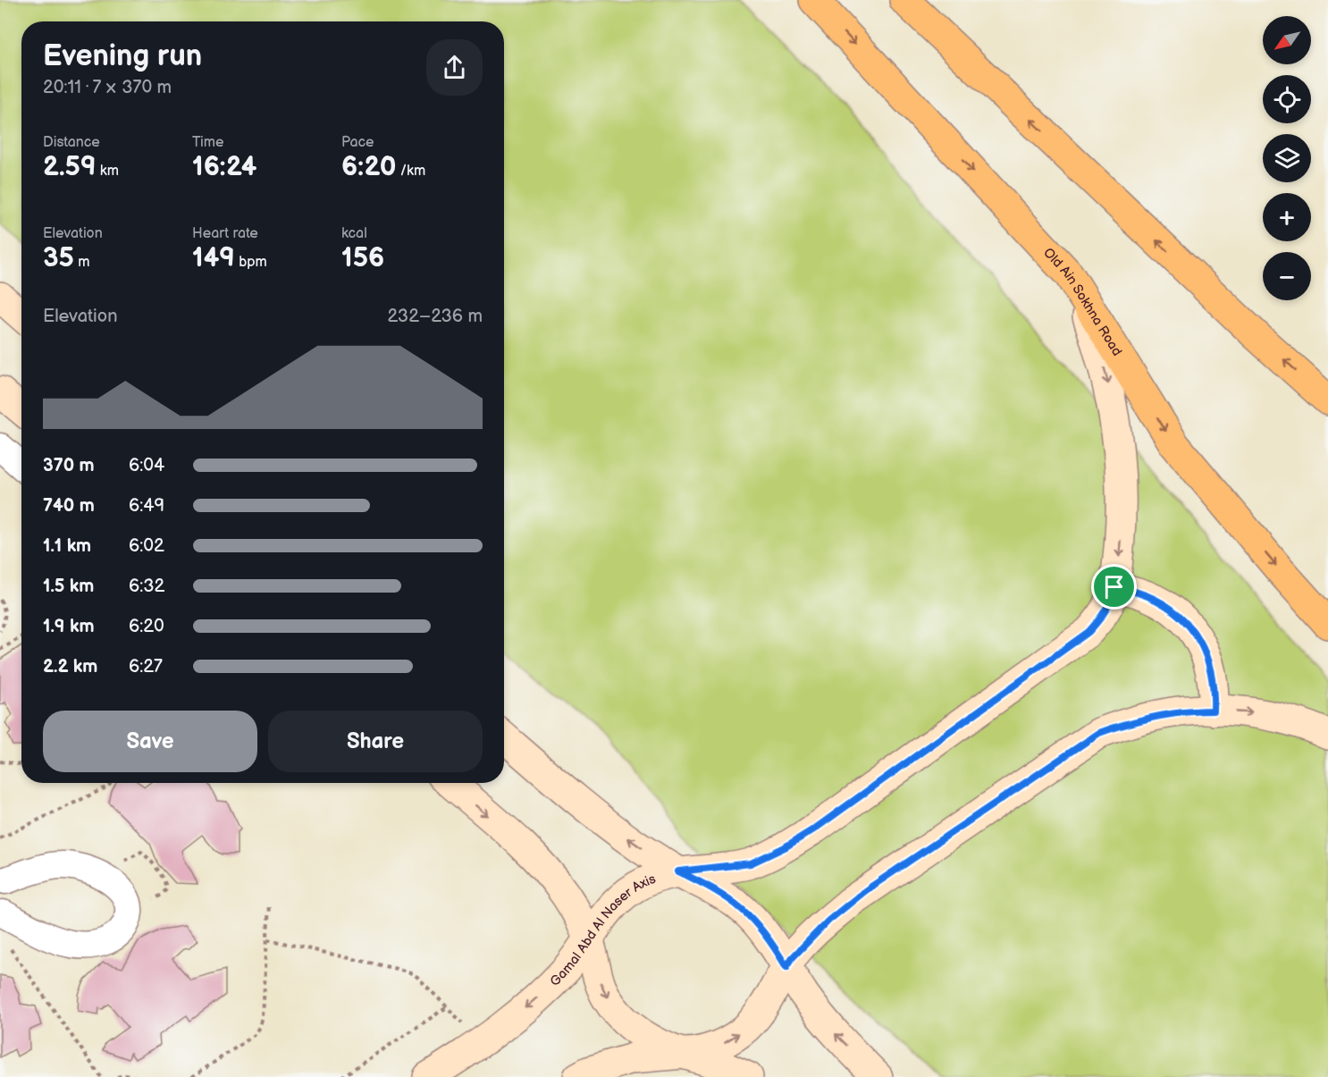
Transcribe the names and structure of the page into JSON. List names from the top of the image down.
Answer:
{
  "streets": {
    "main road": ["Old Ain Sokhna Road", "Gamal Abd Al Naser Axis"]
  },
  "crossings": [
    ["Old Ain Sokhna Road", "Gamal Abd Al Naser Axis"]
  ],
  "one_way": ["Gamal Abd Al Naser Axis"],
  "north": "bottom left",
  "page": {
    "map_buttons": ["+", "−"],
    "heading": ["Evening run", "20:11 · 7 × 370 m"],
    "stats": [
      ["Distance", "2.59 km"],
      ["Time", "16:24"],
      ["Pace", "6:20 /km"],
      ["Elevation", "35 m"],
      ["Heart rate", "149 bpm"],
      ["kcal", "156"]
    ],
    "chart": ["Elevation", "232–236 m"],
    "list": [
      {
        "name": "370 m",
        "note": "6:04"
      },
      {
        "name": "740 m",
        "note": "6:49"
      },
      {
        "name": "1.1 km",
        "note": "6:02"
      },
      {
        "name": "1.5 km",
        "note": "6:32"
      },
      {
        "name": "1.9 km",
        "note": "6:20"
      },
      {
        "name": "2.2 km",
        "note": "6:27"
      }
    ],
    "buttons": ["Save", "Share"]
  }
}
